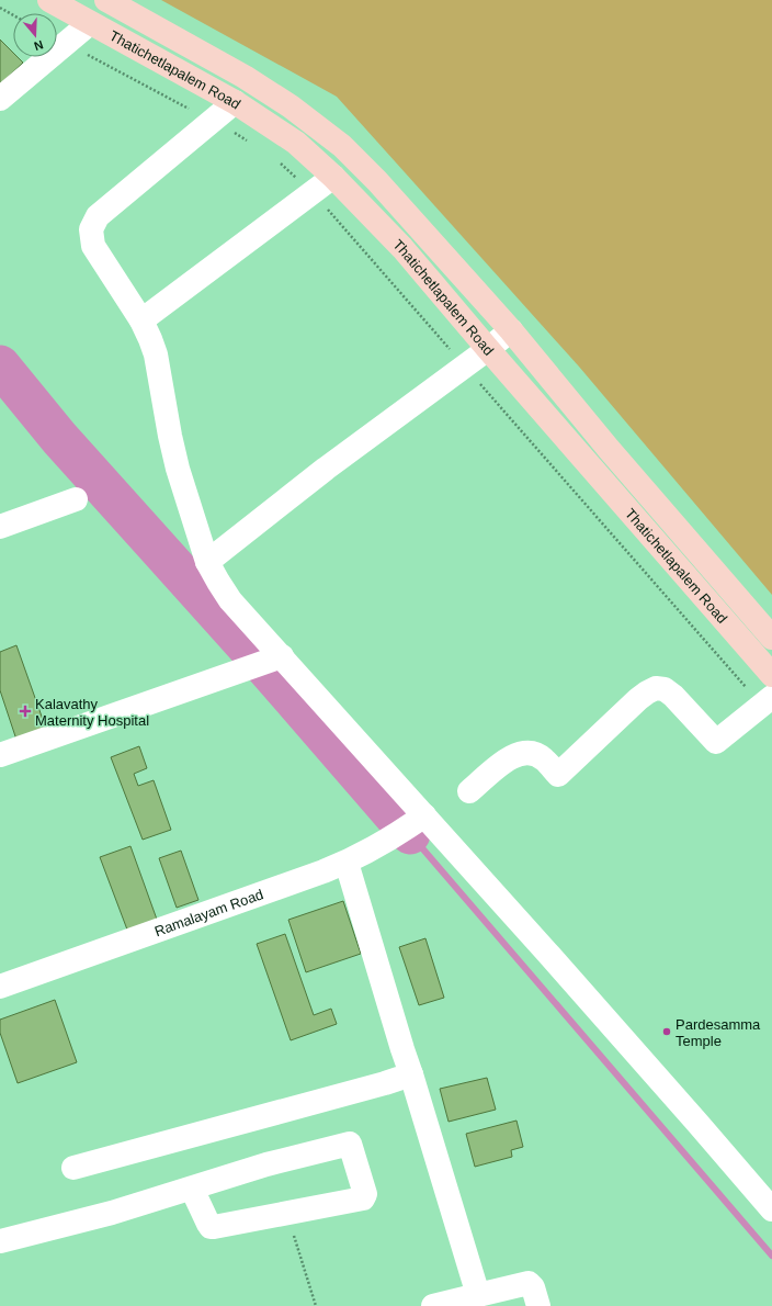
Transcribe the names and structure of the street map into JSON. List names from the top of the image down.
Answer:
{
  "streets": {
    "main road": ["Thatichetlapalem Road"],
    "street": ["Ramalayam Road"]
  },
  "places": {
    "health": ["Kalavathy Maternity Hospital"],
    "other": ["Pardesamma Temple"]
  },
  "north": "bottom"
}
